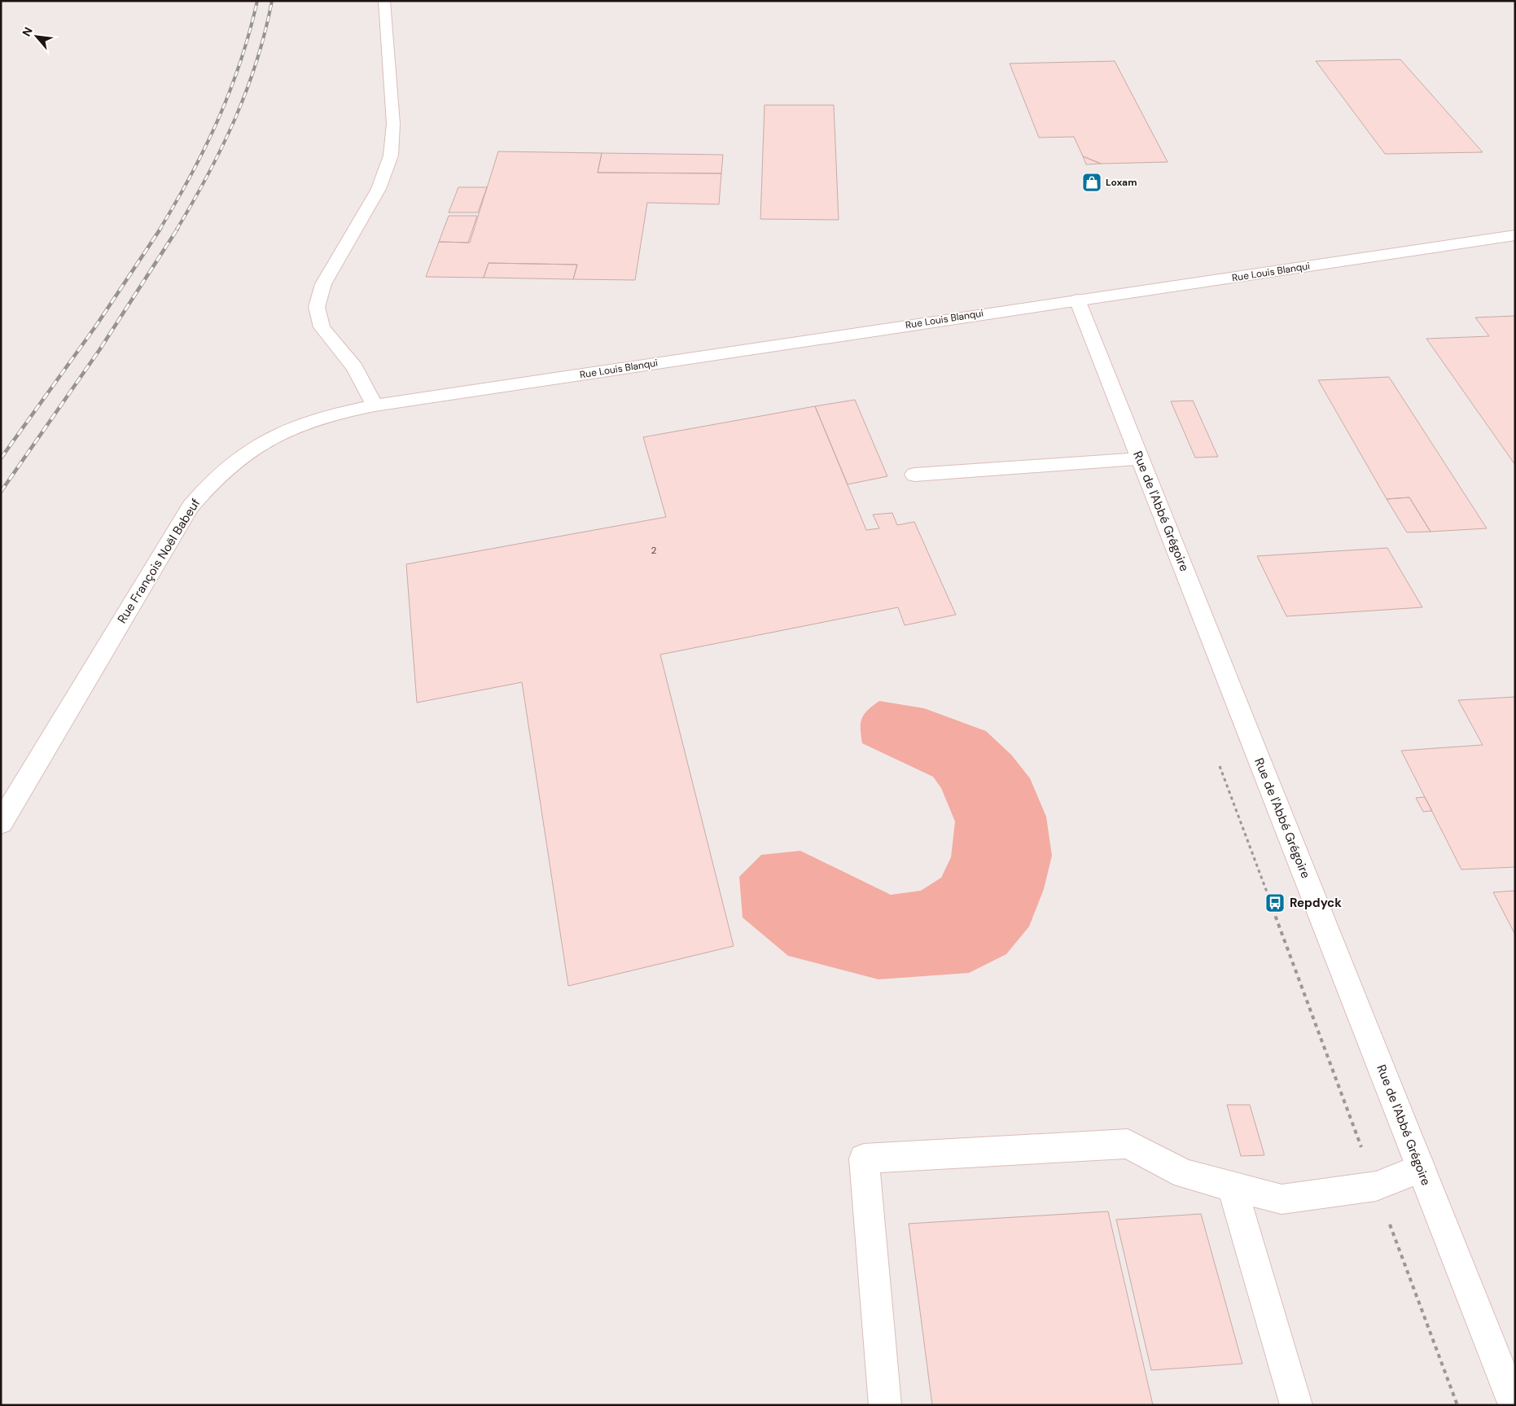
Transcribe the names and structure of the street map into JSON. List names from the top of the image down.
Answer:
{
  "streets": {
    "street": ["Rue Louis Blanqui", "Rue de l'Abbé Grégoire", "Rue François Noël Babeuf"]
  },
  "crossings": [
    ["Rue Louis Blanqui", "Rue de l'Abbé Grégoire"],
    ["Rue Louis Blanqui", "Rue François Noël Babeuf"]
  ],
  "places": {
    "shop": ["Loxam"],
    "bus stop": ["Repdyck"]
  },
  "house_numbers": ["2"],
  "north": "top left"
}
